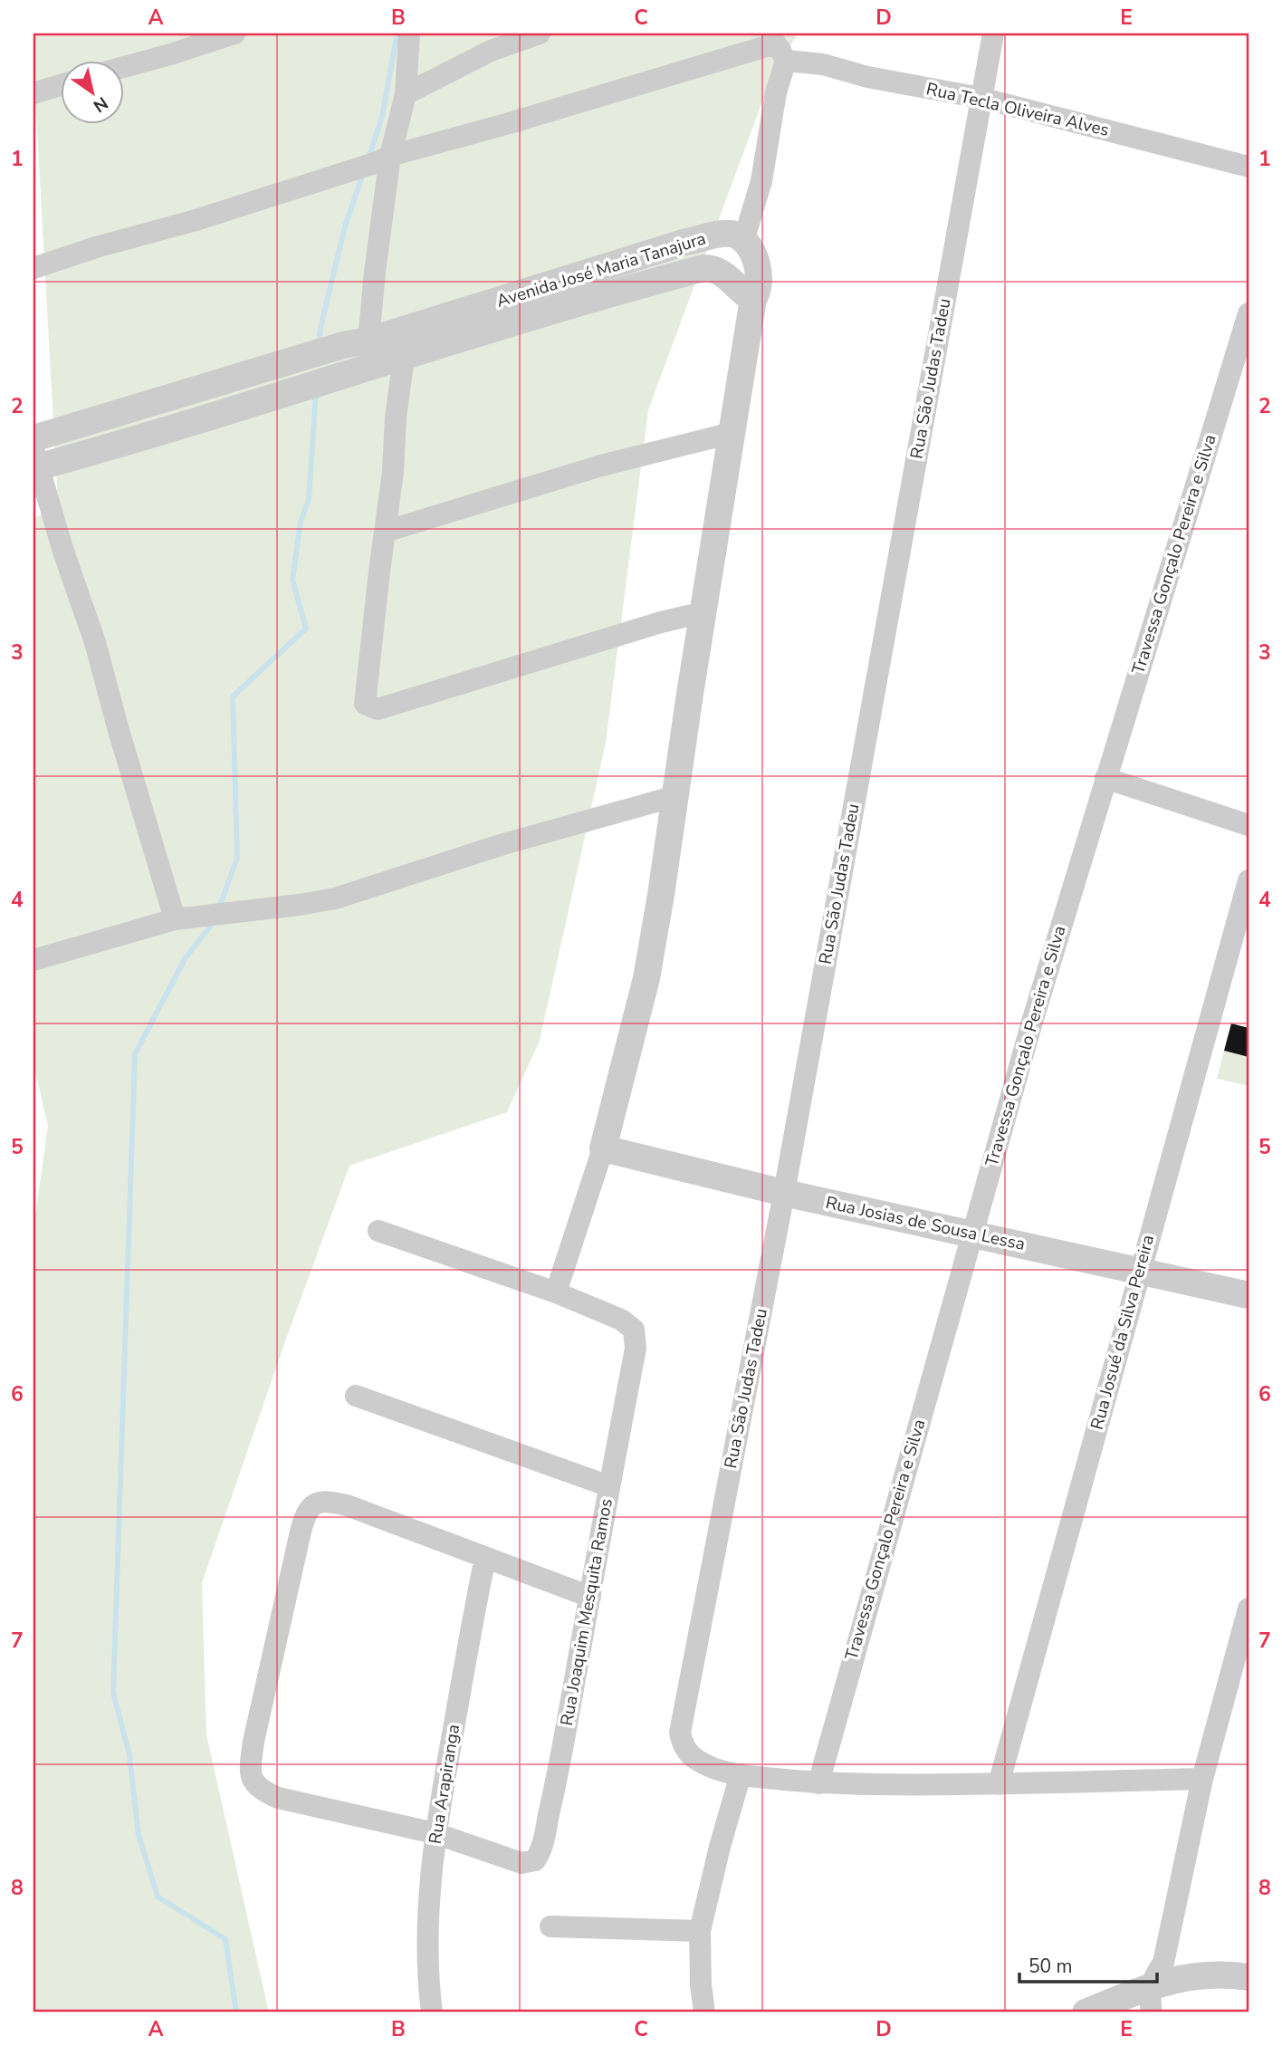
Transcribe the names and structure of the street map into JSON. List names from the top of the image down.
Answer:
{
  "streets": {
    "street": [
      "Rua Tecla Oliveira Alves",
      "Avenida José Maria Tanajura",
      "Rua São Judas Tadeu",
      "Travessa Gonçalo Pereira e Silva",
      "Rua Josias de Sousa Lessa",
      "Rua Josué da Silva Pereira",
      "Rua Joaquim Mesquita Ramos",
      "Rua Arapiranga"
    ]
  },
  "crossings": [
    ["Rua Tecla Oliveira Alves", "Rua São Judas Tadeu"],
    ["Rua São Judas Tadeu", "Rua Josias de Sousa Lessa"],
    ["Travessa Gonçalo Pereira e Silva", "Rua Josias de Sousa Lessa"],
    ["Rua Josias de Sousa Lessa", "Rua Josué da Silva Pereira"],
    ["Rua Joaquim Mesquita Ramos", "Rua Arapiranga"]
  ],
  "scale_bar": "50 m",
  "north": "bottom right",
  "grid": {
    "columns": [
      "A",
      "B",
      "C",
      "D",
      "E"
    ],
    "rows": [
      "1",
      "2",
      "3",
      "4",
      "5",
      "6",
      "7",
      "8"
    ]
  }
}
